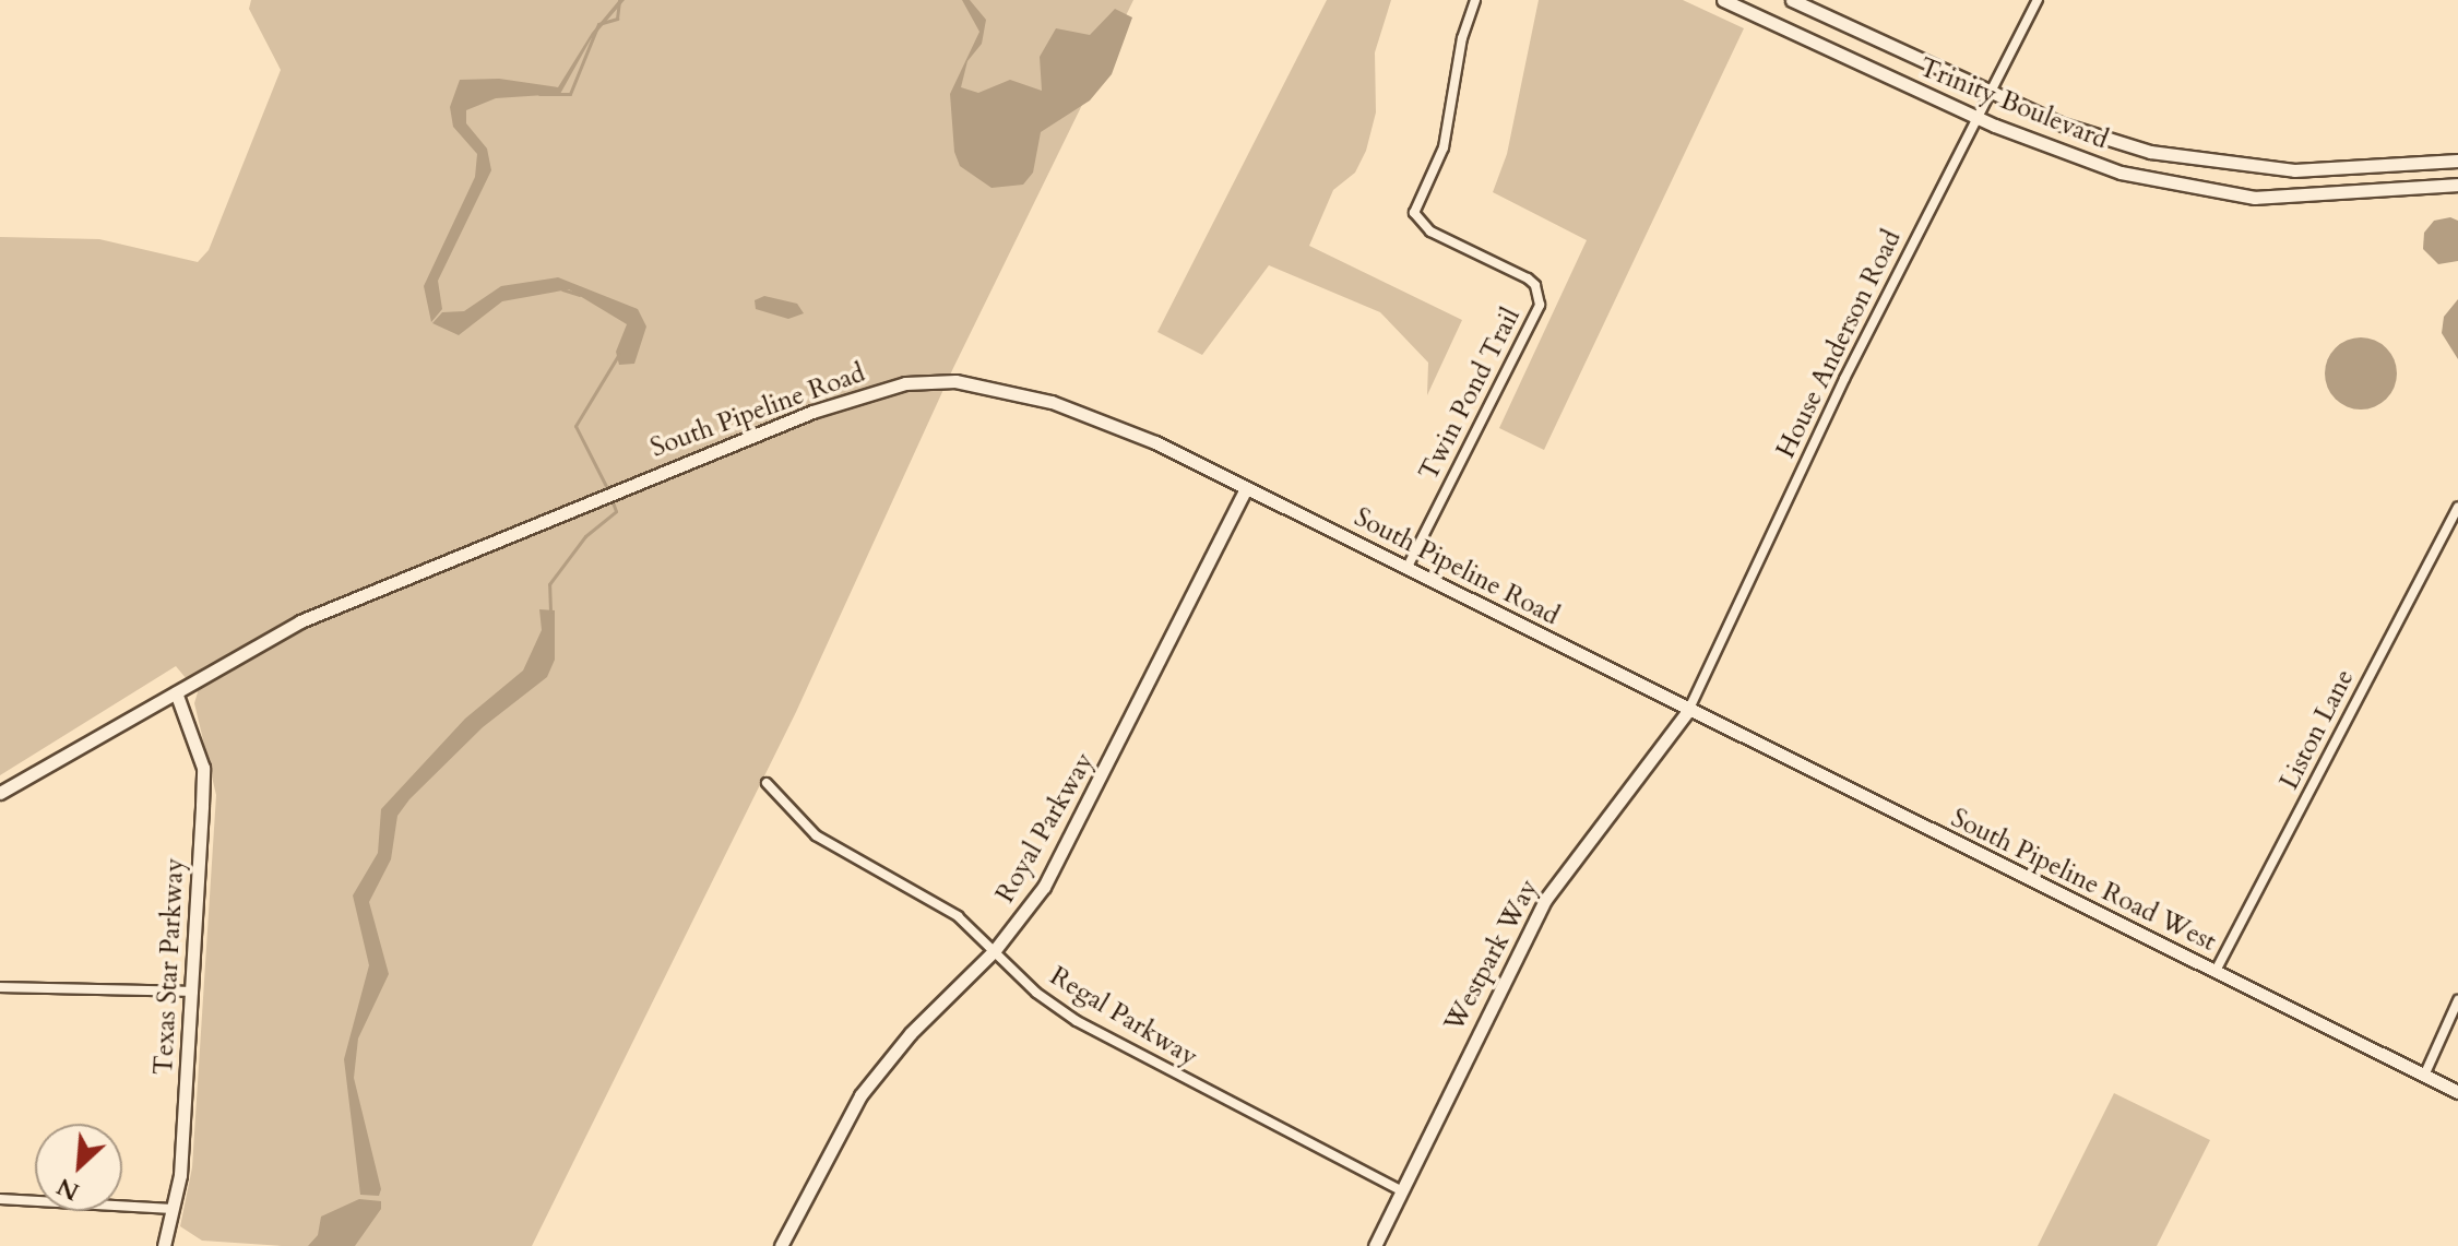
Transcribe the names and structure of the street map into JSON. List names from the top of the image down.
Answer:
{
  "streets": {
    "street": [
      "Trinity Boulevard",
      "House Anderson Road",
      "Twin Pond Trail",
      "South Pipeline Road",
      "Liston Lane",
      "Royal Parkway",
      "South Pipeline Road West",
      "Westpark Way",
      "Texas Star Parkway",
      "Regal Parkway"
    ]
  },
  "crossings": [
    ["Trinity Boulevard", "House Anderson Road"],
    ["House Anderson Road", "South Pipeline Road"],
    ["House Anderson Road", "South Pipeline Road West"],
    ["House Anderson Road", "Westpark Way"],
    ["Twin Pond Trail", "South Pipeline Road"],
    ["South Pipeline Road", "Royal Parkway"],
    ["South Pipeline Road", "South Pipeline Road West"],
    ["South Pipeline Road", "Westpark Way"],
    ["South Pipeline Road", "Texas Star Parkway"],
    ["Liston Lane", "South Pipeline Road West"],
    ["Royal Parkway", "Regal Parkway"],
    ["South Pipeline Road West", "Westpark Way"],
    ["Westpark Way", "Regal Parkway"]
  ],
  "north": "bottom left"
}
